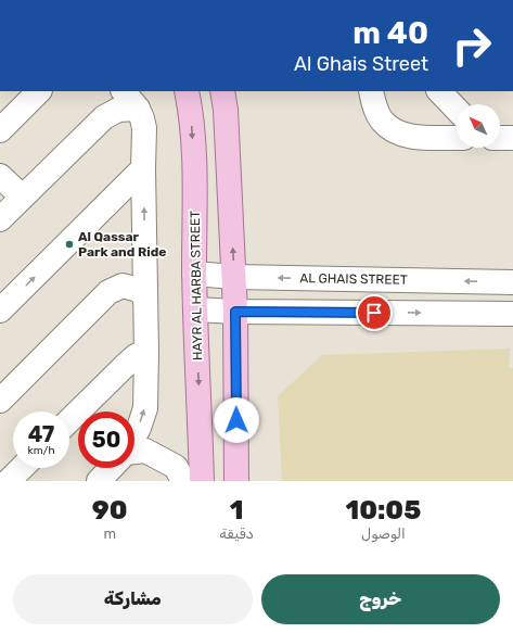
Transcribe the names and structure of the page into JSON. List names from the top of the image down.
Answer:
{
  "streets": {
    "main road": ["HAYR AL HARBA STREET"],
    "street": ["AL GHAIS STREET"]
  },
  "crossings": [
    ["AL GHAIS STREET", "HAYR AL HARBA STREET"]
  ],
  "places": ["Al Qassar Park and Ride"],
  "north": "top left",
  "page": {
    "turn": ["40 m", "Al Ghais Street"],
    "speed": "47 km/h",
    "limit": "50",
    "eta": [
      "10:05",
      "الوصول",
      "1",
      "دقيقة",
      "90",
      "m"
    ],
    "buttons": ["خروج", "مشاركة"]
  }
}
